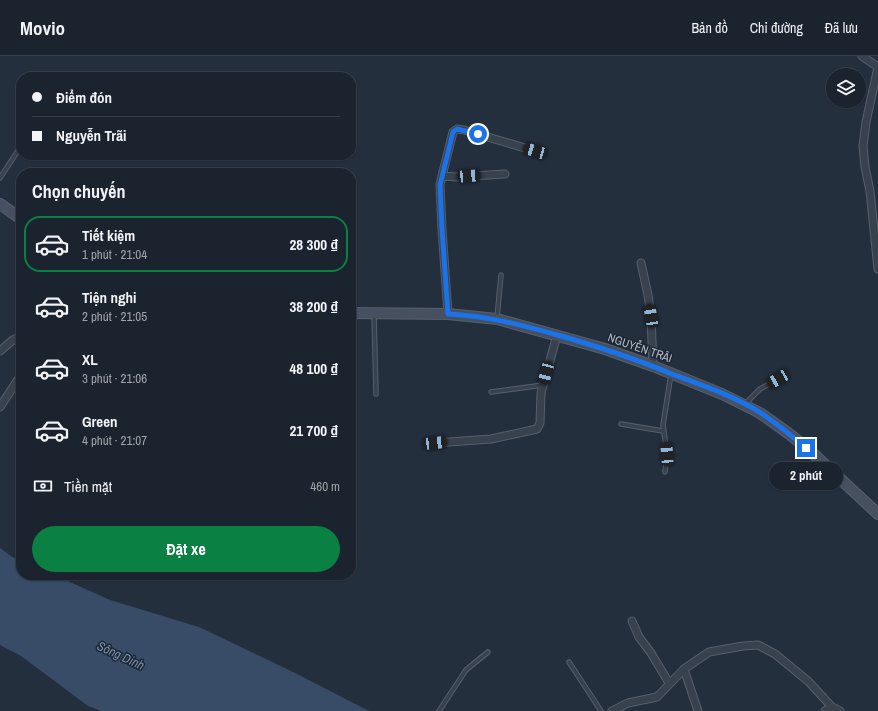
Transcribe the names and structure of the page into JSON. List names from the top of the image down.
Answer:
{
  "streets": {
    "main road": ["NGUYỄN TRÃI"]
  },
  "water": ["Sông Dinh"],
  "page": {
    "header": "Movio",
    "nav": ["Bản đồ", "Chỉ đường", "Đã lưu"],
    "banner": ["Điểm đón", "Nguyễn Trãi"],
    "heading": "Chọn chuyến",
    "list": [
      {
        "name": "Tiết kiệm",
        "note": "1 phút · 21:04",
        "value": "28 300 ₫"
      },
      {
        "name": "Tiện nghi",
        "note": "2 phút · 21:05",
        "value": "38 200 ₫"
      },
      {
        "name": "XL",
        "note": "3 phút · 21:06",
        "value": "48 100 ₫"
      },
      {
        "name": "Green",
        "note": "4 phút · 21:07",
        "value": "21 700 ₫"
      }
    ],
    "bubble": "2 phút",
    "pay": ["Tiền mặt", "460 m"],
    "buttons": "Đặt xe"
  }
}
